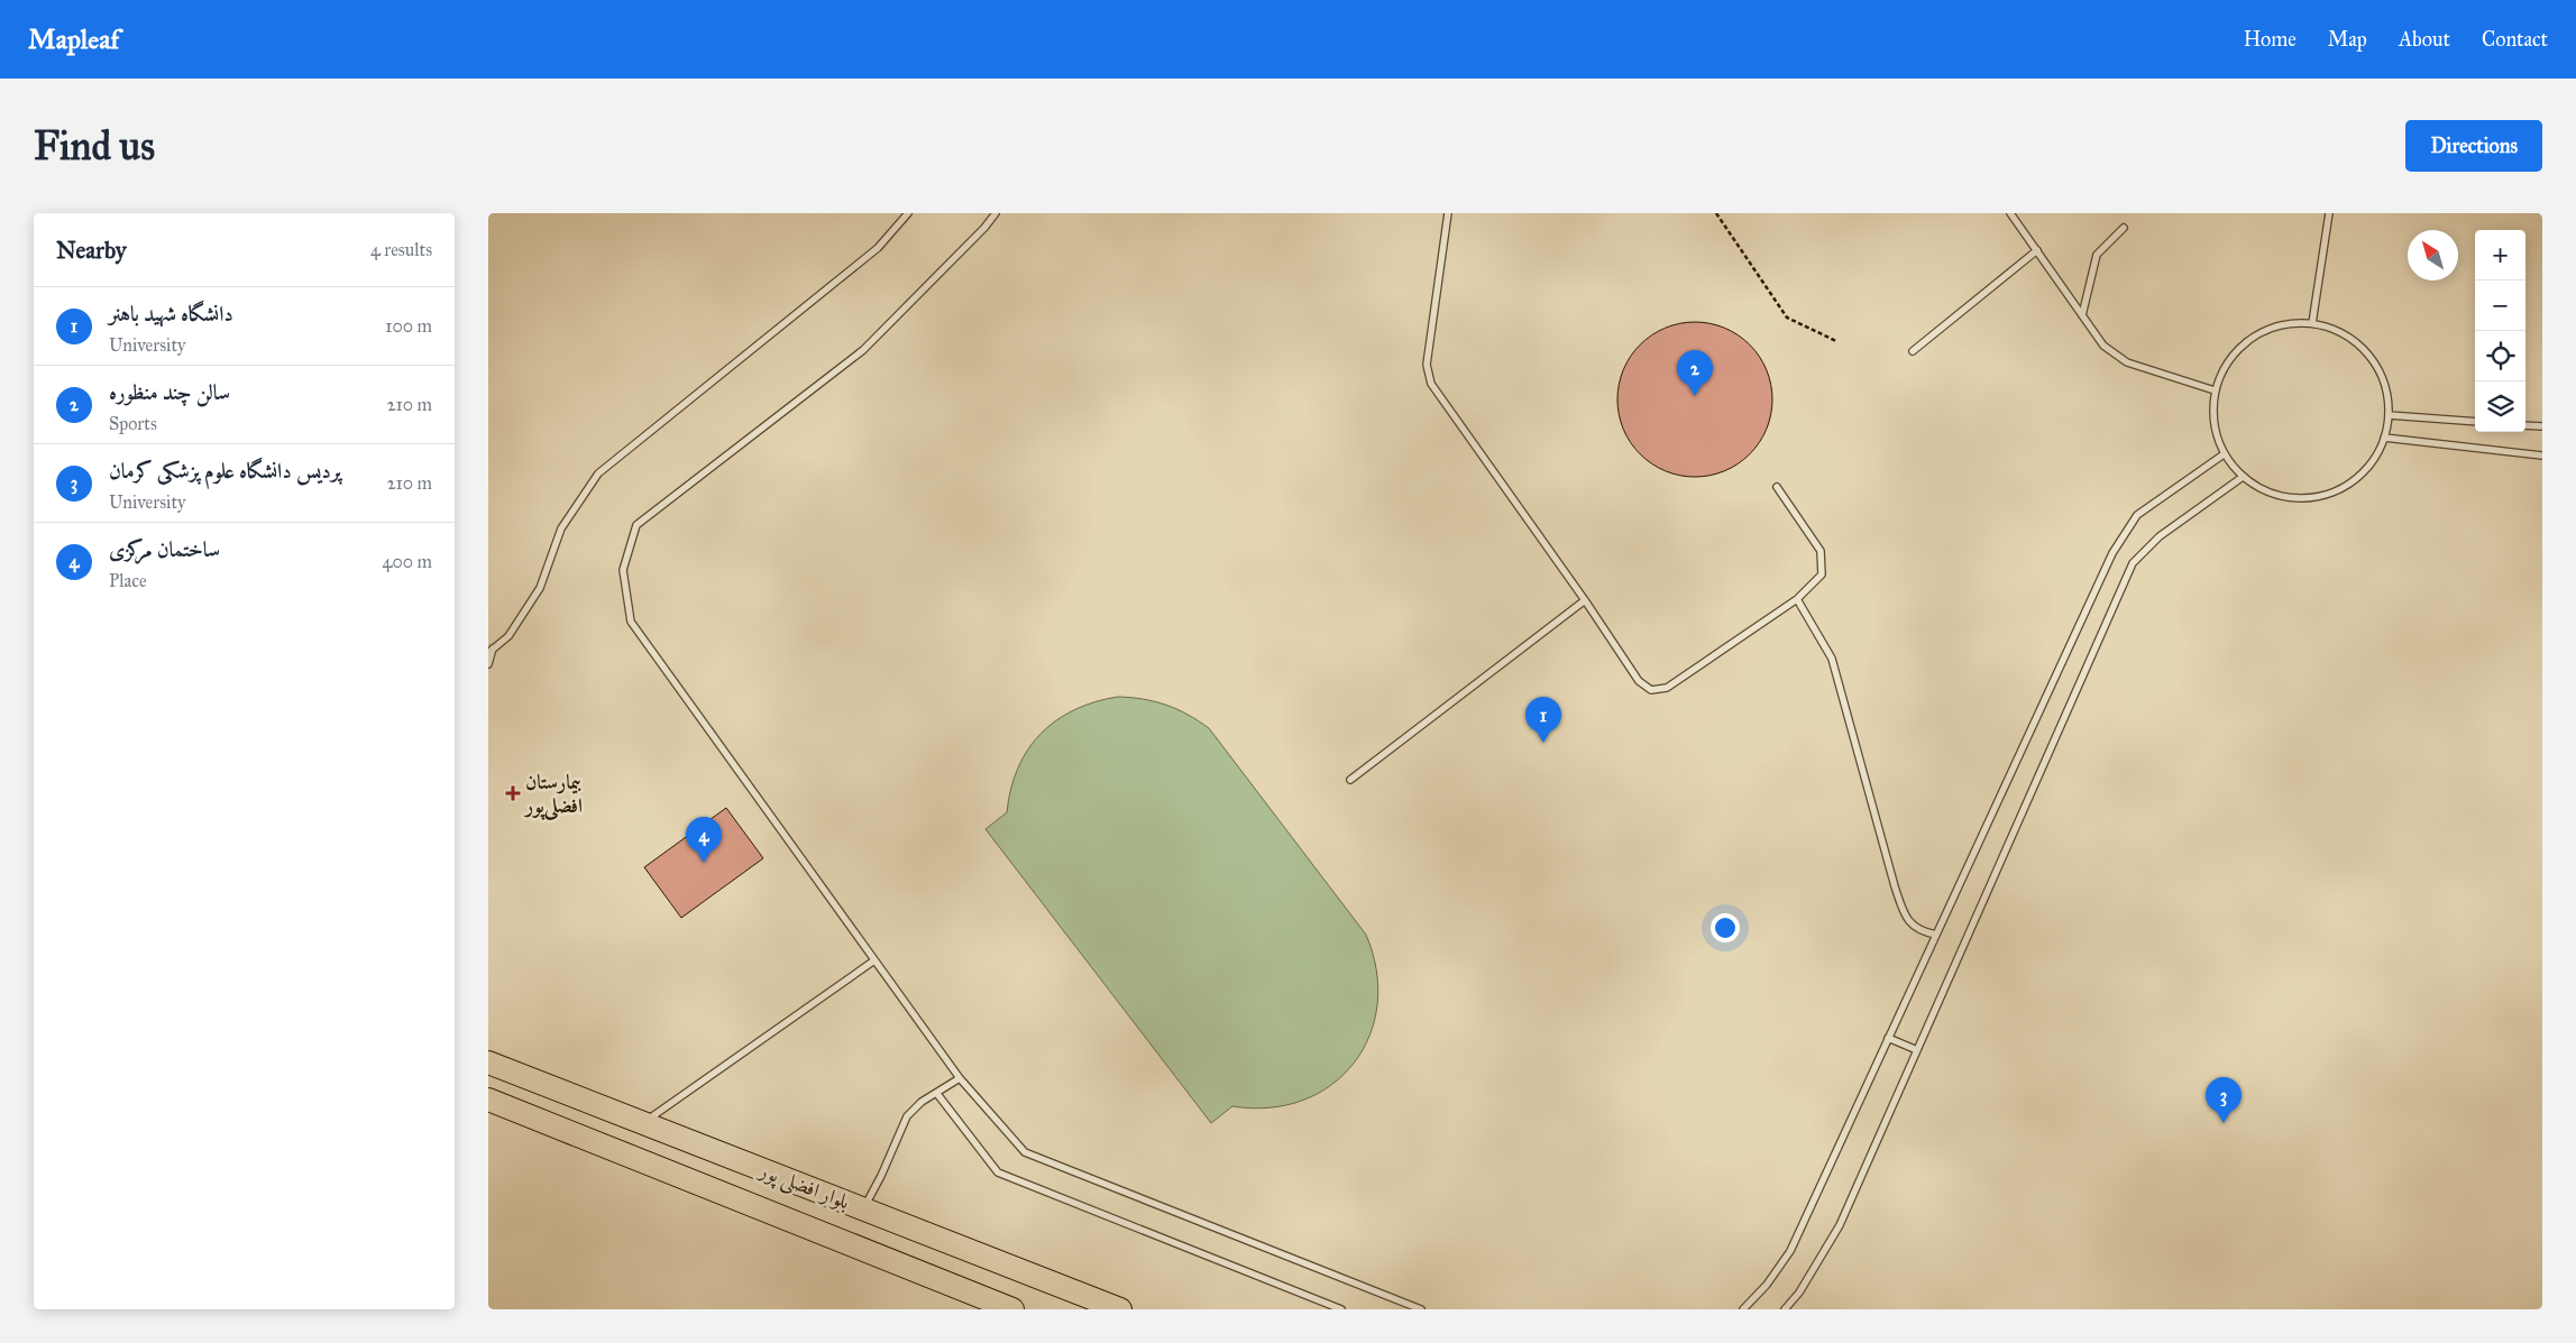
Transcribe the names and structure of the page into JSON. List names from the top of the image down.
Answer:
{
  "streets": {
    "highway": ["بلوار افضلی پور"]
  },
  "places": {
    "health": ["بیمارستان افضلی‌پور"]
  },
  "north": "top left",
  "page": {
    "header": "Mapleaf",
    "nav": [
      "Home",
      "Map",
      "About",
      "Contact"
    ],
    "buttons": "Directions",
    "title": "Find us",
    "heading": ["Nearby", "4 results"],
    "map_buttons": ["+", "−"],
    "list": [
      {
        "mark": "1",
        "name": "دانشگاه شهید باهنر",
        "note": "University",
        "value": "100 m"
      },
      {
        "mark": "2",
        "name": "سالن چند منظوره",
        "note": "Sports",
        "value": "210 m"
      },
      {
        "mark": "3",
        "name": "پردیس دانشگاه علوم پزشکی کرمان",
        "note": "University",
        "value": "210 m"
      },
      {
        "mark": "4",
        "name": "ساختمان مرکزی",
        "note": "Place",
        "value": "400 m"
      }
    ],
    "pins": [
      "2",
      "1",
      "4",
      "3"
    ]
  }
}
